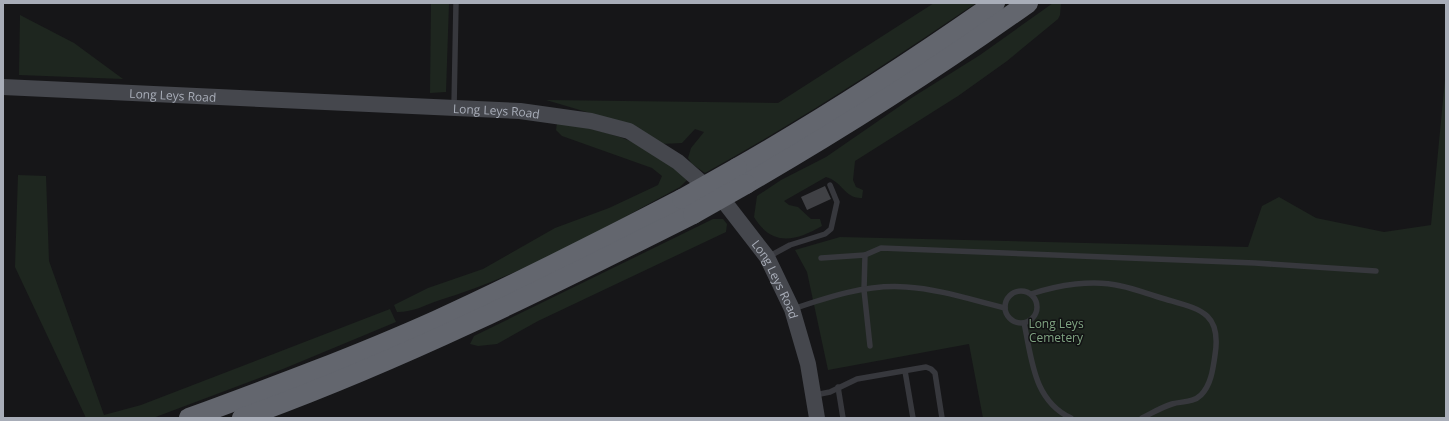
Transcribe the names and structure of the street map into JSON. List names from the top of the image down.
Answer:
{
  "streets": {
    "street": ["Long Leys Road"]
  },
  "parks": ["Long Leys Cemetery"]
}
